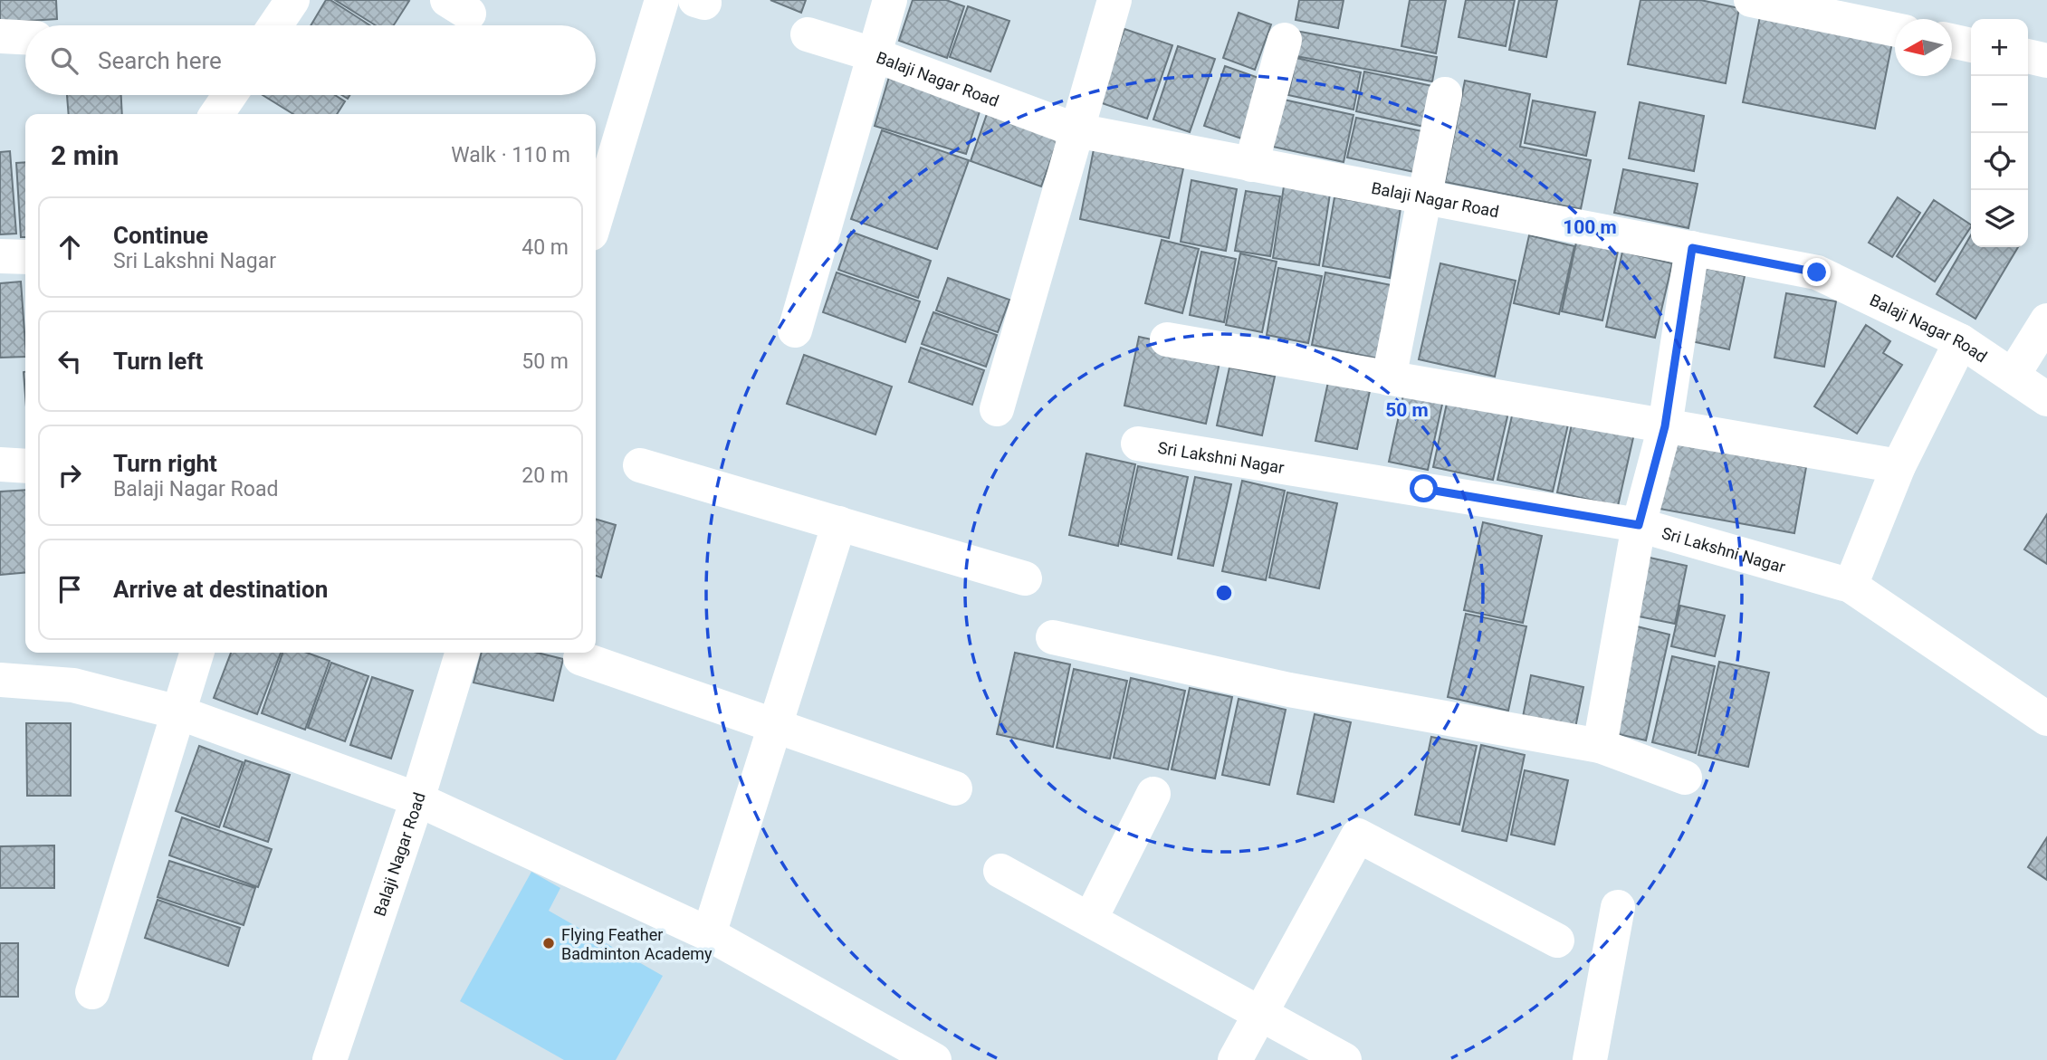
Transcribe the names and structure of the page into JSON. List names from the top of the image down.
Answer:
{
  "streets": {
    "street": ["Balaji Nagar Road", "Sri Lakshni Nagar"]
  },
  "places": ["Flying Feather Badminton Academy"],
  "north": "left",
  "page": {
    "map_buttons": ["+", "−"],
    "search": "Search here",
    "heading": ["2 min", "Walk · 110 m"],
    "list": [
      ["Continue", "Sri Lakshni Nagar", "40 m"],
      ["Turn left", "50 m"],
      ["Turn right", "Balaji Nagar Road", "20 m"],
      "Arrive at destination"
    ]
  },
  "rings": ["100 m", "50 m"]
}
